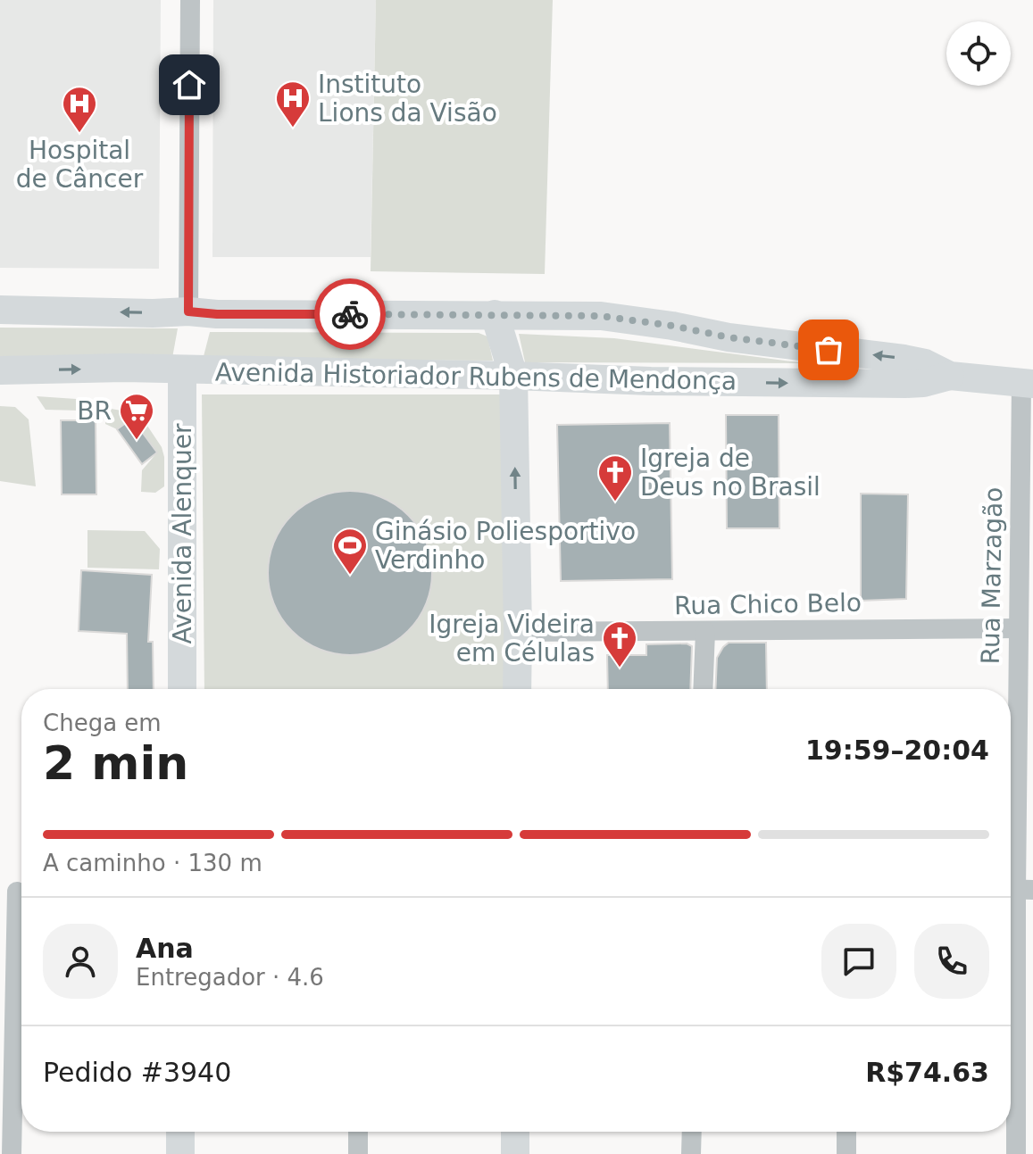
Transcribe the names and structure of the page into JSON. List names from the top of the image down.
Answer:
{
  "streets": {
    "main road": ["Avenida Historiador Rubens de Mendonça", "Avenida Alenquer"],
    "street": ["Rua Marzagão", "Rua Chico Belo"]
  },
  "crossings": [
    ["Avenida Historiador Rubens de Mendonça", "Avenida Alenquer"],
    ["Avenida Historiador Rubens de Mendonça", "Rua Marzagão"],
    ["Rua Marzagão", "Rua Chico Belo"]
  ],
  "places": {
    "hospital": ["Instituto Lions da Visão", "Hospital de Câncer"],
    "supermarket": ["BR"],
    "church": ["Igreja de Deus no Brasil", "Igreja Videira em Células"],
    "sports": ["Ginásio Poliesportivo Verdinho"]
  },
  "page": {
    "heading": ["2 min", "Chega em", "19:59–20:04"],
    "panel": [
      "Ana",
      "Entregador · 4.6",
      "Pedido #3940",
      "R$74.63"
    ],
    "bar": "A caminho · 130 m"
  }
}
